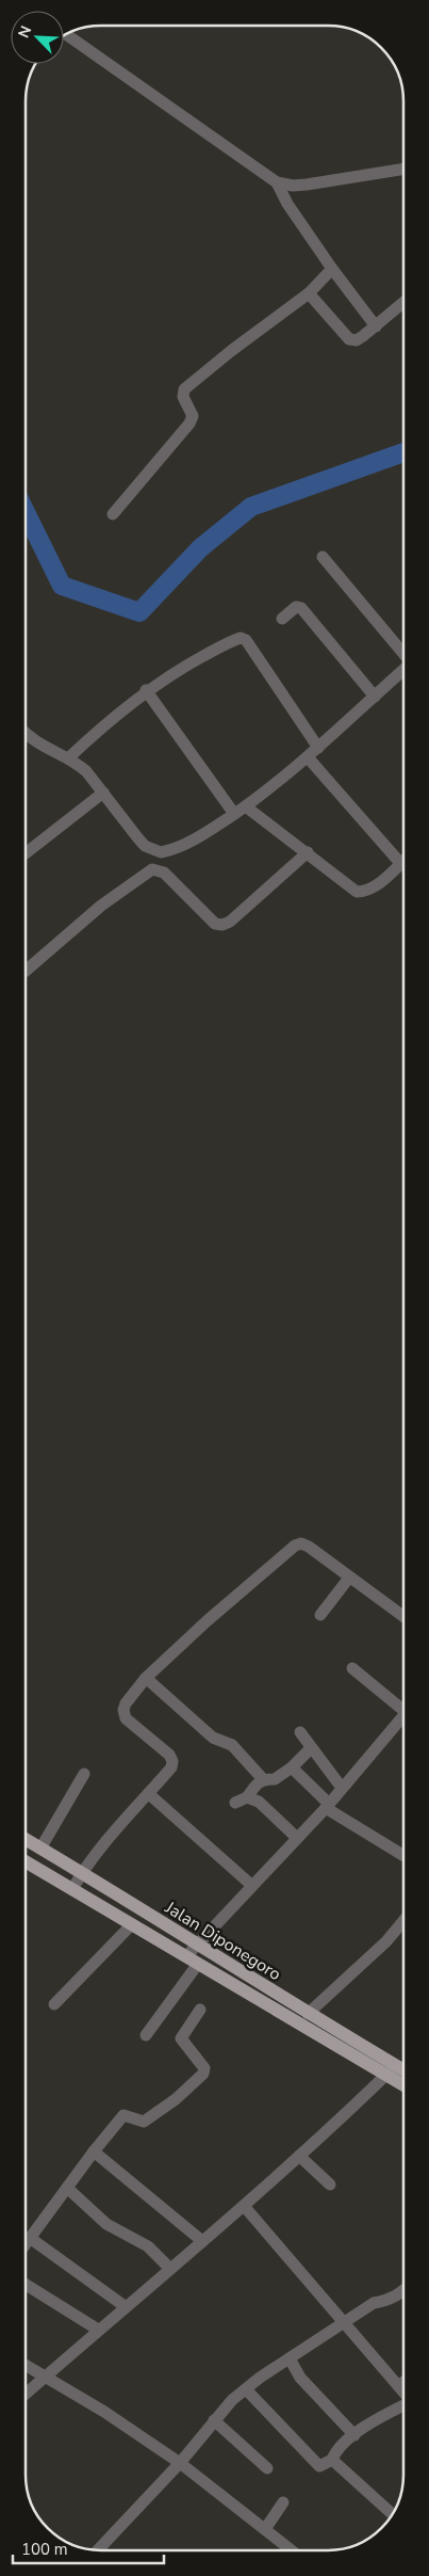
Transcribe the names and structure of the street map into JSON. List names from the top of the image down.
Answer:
{
  "streets": {
    "main road": ["Jalan Diponegoro"]
  },
  "scale_bar": "100 m",
  "north": "top left"
}
